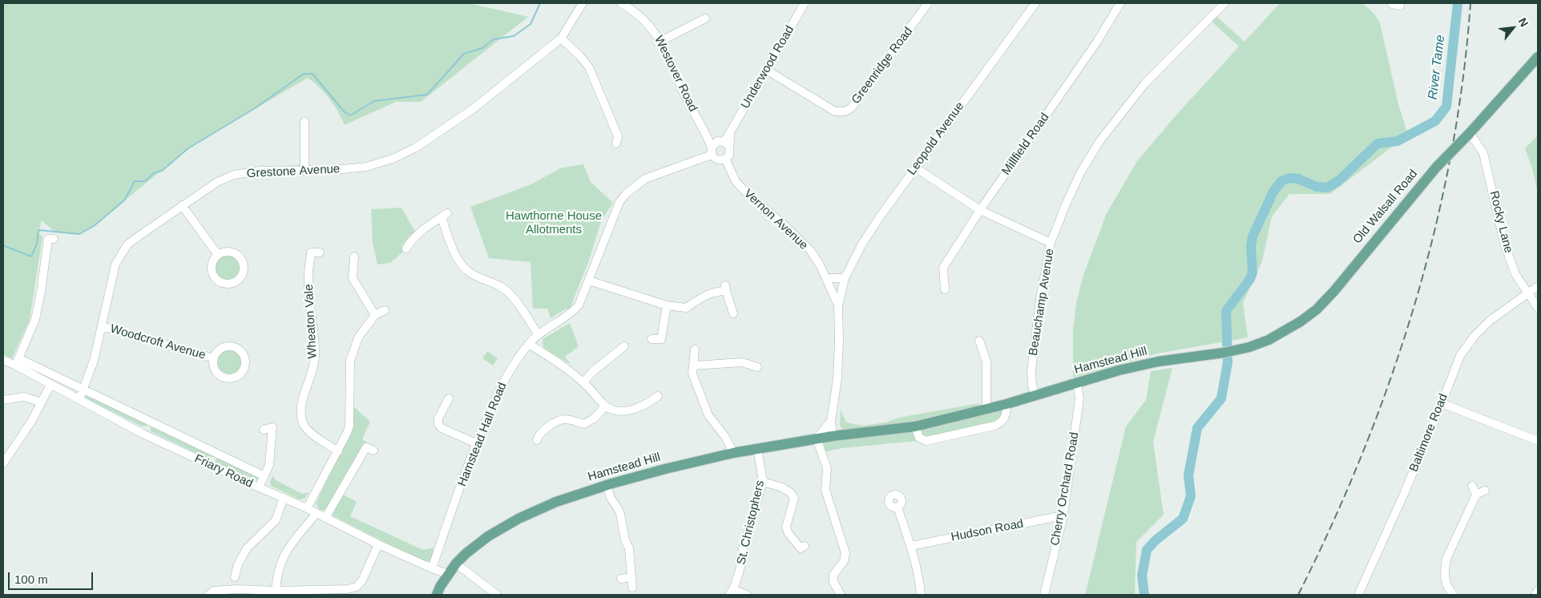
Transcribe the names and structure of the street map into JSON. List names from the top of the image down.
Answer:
{
  "streets": {
    "main road": ["Old Walsall Road", "Hamstead Hill"],
    "street": [
      "Greenridge Road",
      "Underwood Road",
      "Westover Road",
      "Leopold Avenue",
      "Millfield Road",
      "Grestone Avenue",
      "Vernon Avenue",
      "Rocky Lane",
      "Beauchamp Avenue",
      "Wheaton Vale",
      "Woodcroft Avenue",
      "Baltimore Road",
      "Hamstead Hall Road",
      "Friary Road",
      "Cherry Orchard Road",
      "St. Christophers",
      "Hudson Road"
    ]
  },
  "crossings": [
    ["Greenridge Road", "Underwood Road"],
    ["Underwood Road", "Westover Road"],
    ["Underwood Road", "Vernon Avenue"],
    ["Underwood Road", "Hamstead Hall Road"],
    ["Westover Road", "Vernon Avenue"],
    ["Westover Road", "Hamstead Hall Road"],
    ["Leopold Avenue", "Vernon Avenue"],
    ["Grestone Avenue", "Woodcroft Avenue"],
    ["Grestone Avenue", "Friary Road"],
    ["Old Walsall Road", "Rocky Lane"],
    ["Old Walsall Road", "Hamstead Hill"],
    ["Vernon Avenue", "Hamstead Hill"],
    ["Vernon Avenue", "Hamstead Hall Road"],
    ["Rocky Lane", "Baltimore Road"],
    ["Beauchamp Avenue", "Hamstead Hill"],
    ["Hamstead Hill", "Friary Road"],
    ["Hamstead Hill", "Cherry Orchard Road"],
    ["Hamstead Hill", "St. Christophers"],
    ["Hamstead Hall Road", "Friary Road"],
    ["Cherry Orchard Road", "Hudson Road"]
  ],
  "water": ["River Tame"],
  "parks": ["Hawthorne House Allotments"],
  "scale_bar": "100 m",
  "north": "top right"
}
